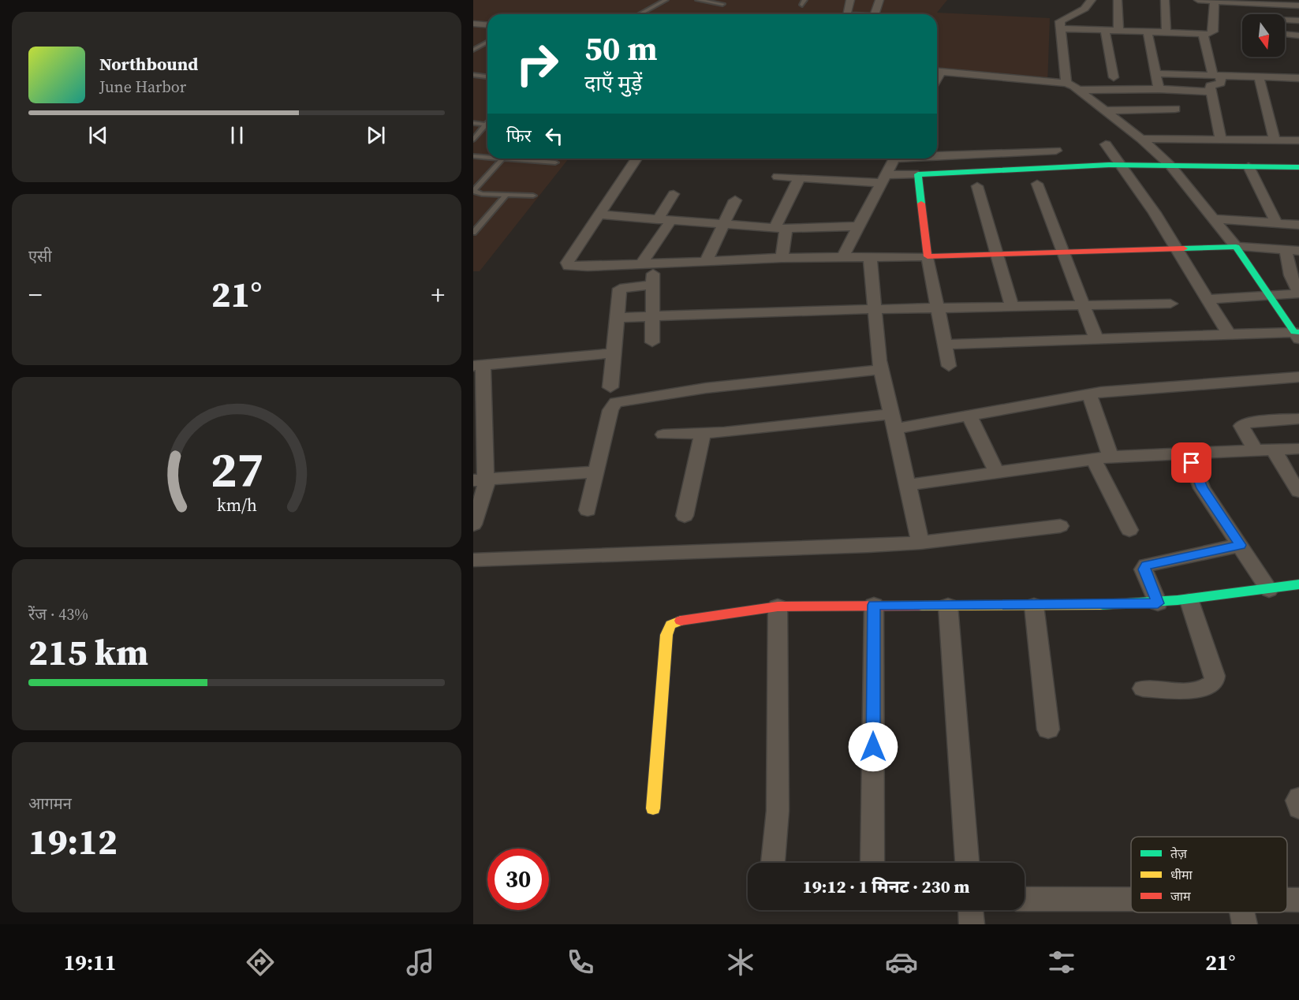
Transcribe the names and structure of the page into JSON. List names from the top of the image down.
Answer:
{
  "legend": ["तेज़", "धीमा", "जाम"],
  "north": "bottom",
  "page": {
    "turn": ["50 m", "दाएँ मुड़ें"],
    "song": ["Northbound", "June Harbor"],
    "then": "फिर",
    "tile": [
      "एसी",
      ["रेंज · 43%", "215 km"],
      ["आगमन", "19:12"]
    ],
    "heat": ["−", "21°", "+"],
    "limit": "30",
    "trip": "19:12 · 1 मिनट · 230 m",
    "tabs": ["19:11", "21°"],
    "gauge": ["27", "km/h"]
  }
}
